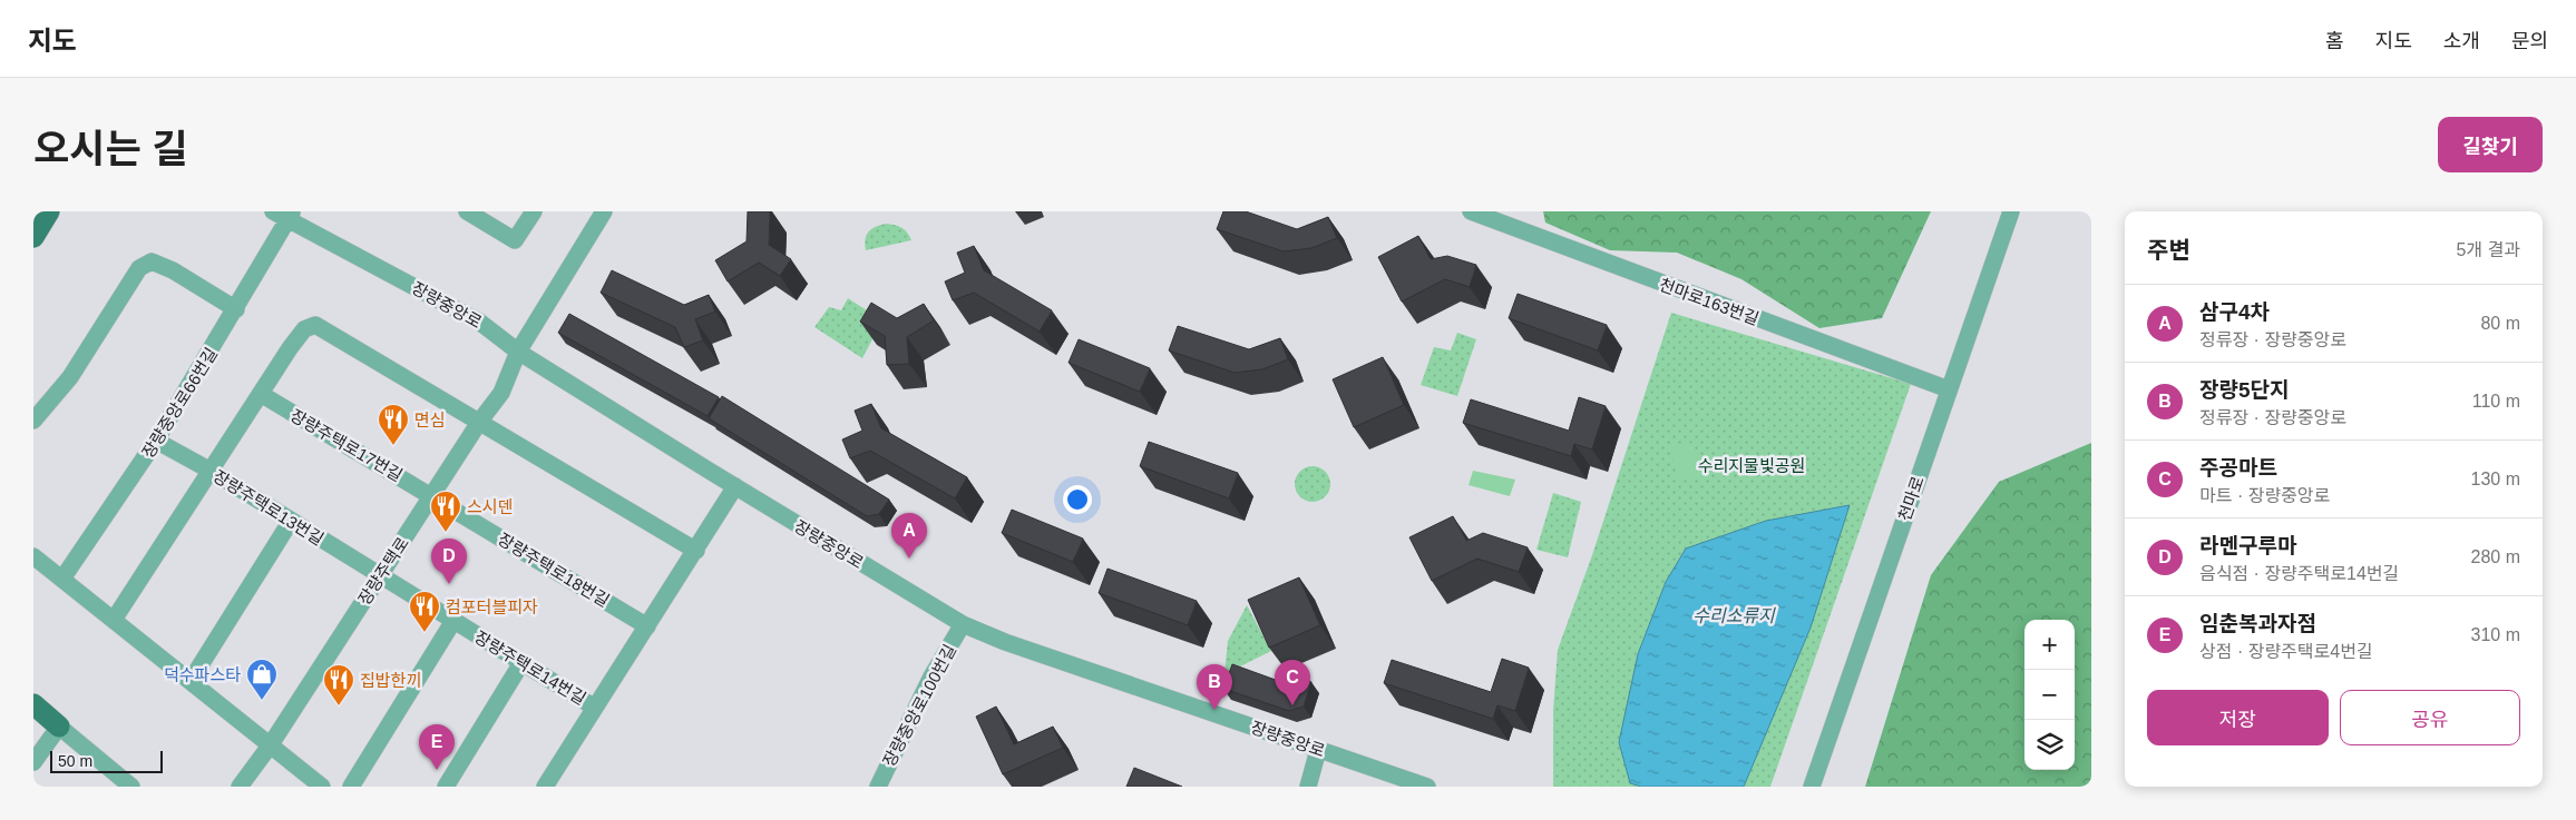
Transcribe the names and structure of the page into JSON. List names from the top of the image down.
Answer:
{
  "streets": {
    "street": [
      "천마로163번길",
      "장량중앙로",
      "장량중앙로66번길",
      "장량주택로17번길",
      "천마로",
      "장량주택로13번길",
      "장량주택로18번길",
      "장량주택로",
      "장량주택로14번길",
      "장량중앙로100번길"
    ]
  },
  "crossings": [
    ["천마로163번길", "천마로"],
    ["장량중앙로", "장량중앙로66번길"],
    ["장량중앙로", "장량주택로"],
    ["장량중앙로", "장량중앙로100번길"],
    ["장량중앙로66번길", "장량주택로13번길"],
    ["장량주택로17번길", "장량주택로18번길"],
    ["장량주택로17번길", "장량주택로"],
    ["장량주택로13번길", "장량주택로"],
    ["장량주택로13번길", "장량주택로14번길"],
    ["장량주택로18번길", "장량주택로"],
    ["장량주택로", "장량주택로14번길"]
  ],
  "water": ["수리소류지"],
  "parks": ["수리지물빛공원"],
  "places": {
    "restaurant": [
      "면심",
      "스시덴",
      "컴포터블피자",
      "집밥한끼"
    ],
    "shop": ["덕수파스타"]
  },
  "scale_bar": "50 m",
  "page": {
    "header": "지도",
    "nav": [
      "홈",
      "지도",
      "소개",
      "문의"
    ],
    "title": "오시는 길",
    "buttons": [
      "길찾기",
      ["저장", "공유"]
    ],
    "heading": ["주변", "5개 결과"],
    "list": [
      {
        "mark": "A",
        "name": "삼구4차",
        "note": "정류장 · 장량중앙로",
        "value": "80 m"
      },
      {
        "mark": "B",
        "name": "장량5단지",
        "note": "정류장 · 장량중앙로",
        "value": "110 m"
      },
      {
        "mark": "C",
        "name": "주공마트",
        "note": "마트 · 장량중앙로",
        "value": "130 m"
      },
      {
        "mark": "D",
        "name": "라멘구루마",
        "note": "음식점 · 장량주택로14번길",
        "value": "280 m"
      },
      {
        "mark": "E",
        "name": "임춘복과자점",
        "note": "상점 · 장량주택로4번길",
        "value": "310 m"
      }
    ],
    "pins": [
      "A",
      "D",
      "C",
      "B",
      "E"
    ],
    "map_buttons": ["+", "−"],
    "scale": "50 m"
  }
}
